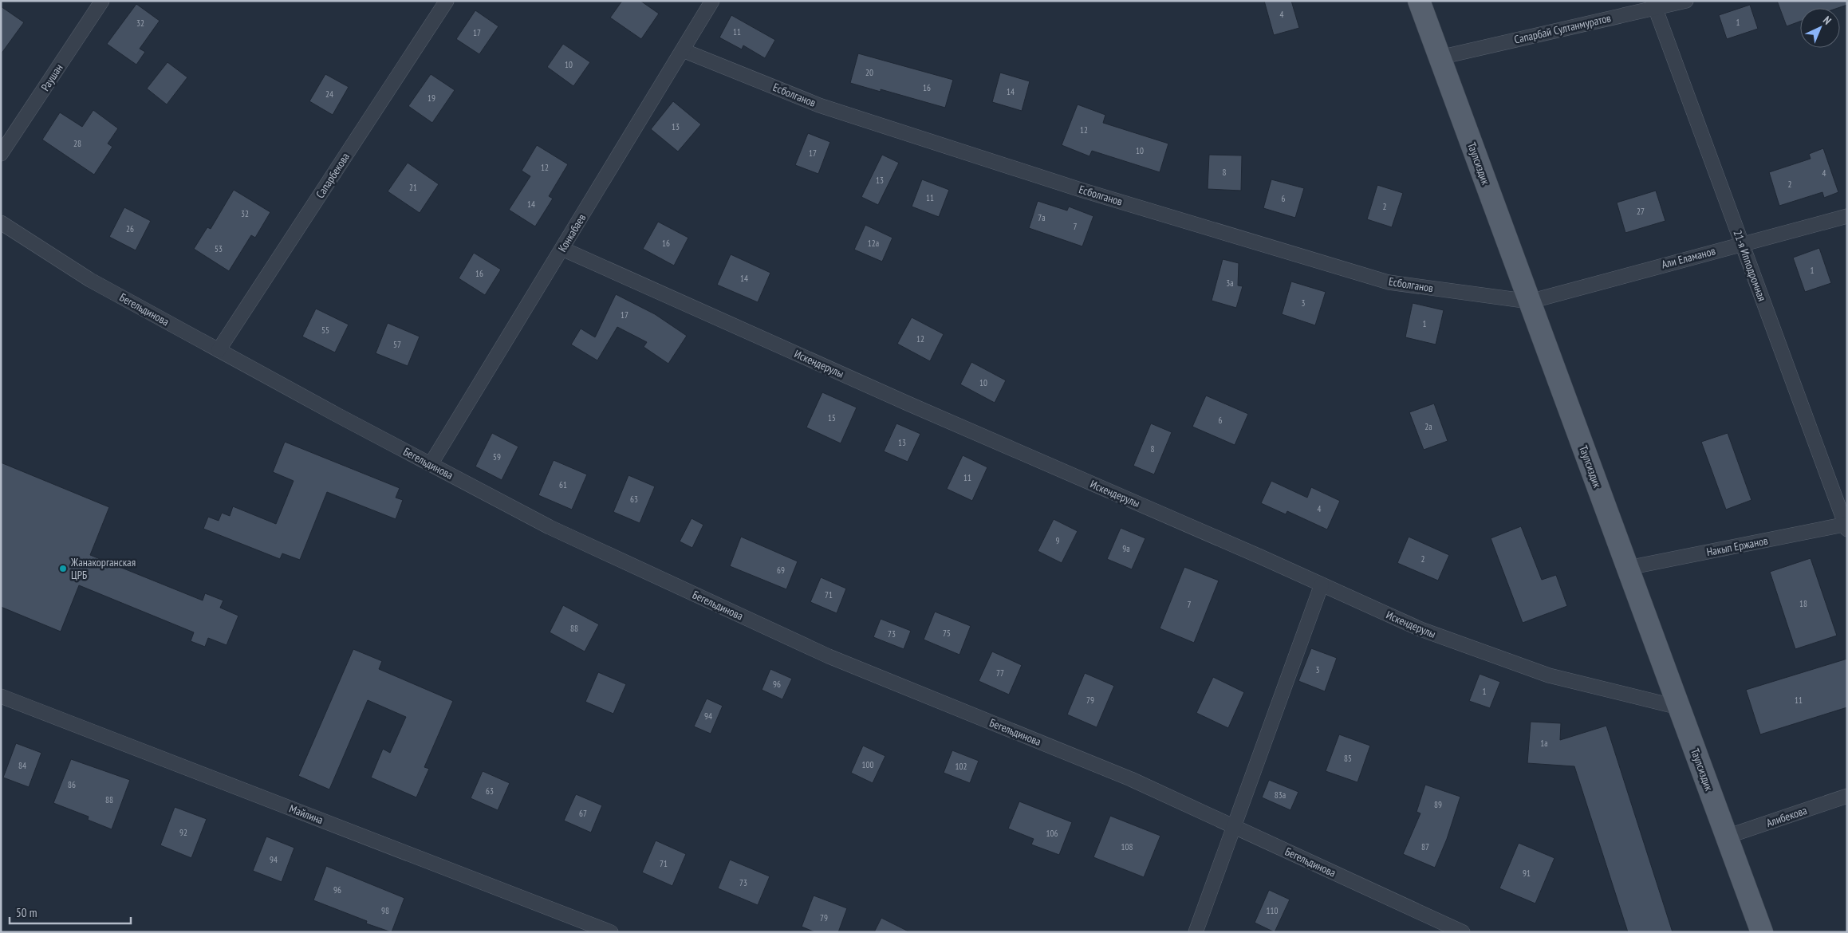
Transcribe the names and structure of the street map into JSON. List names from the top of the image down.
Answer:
{
  "streets": {
    "main road": ["Таулсиздик"],
    "street": [
      "Сапарбай Султанмуратов",
      "Раушан",
      "Есболганов",
      "Сапарбекова",
      "Конкабаев",
      "Али Еламанов",
      "21-я Ипподромная",
      "Бегельдинова",
      "Искендерулы",
      "Накып Ержанов",
      "Майлина",
      "Алибекова"
    ]
  },
  "crossings": [
    ["Сапарбай Султанмуратов", "Таулсиздик"],
    ["Сапарбай Султанмуратов", "21-я Ипподромная"],
    ["Есболганов", "Таулсиздик"],
    ["Есболганов", "Конкабаев"],
    ["Есболганов", "Али Еламанов"],
    ["Таулсиздик", "Али Еламанов"],
    ["Таулсиздик", "Искендерулы"],
    ["Таулсиздик", "Накып Ержанов"],
    ["Таулсиздик", "Алибекова"],
    ["Сапарбекова", "Бегельдинова"],
    ["Конкабаев", "Бегельдинова"],
    ["Конкабаев", "Искендерулы"],
    ["Али Еламанов", "21-я Ипподромная"],
    ["21-я Ипподромная", "Накып Ержанов"]
  ],
  "places": ["Жанакорганская ЦРБ"],
  "house_numbers": [
    "4",
    "1",
    "32",
    "11",
    "17",
    "10",
    "20",
    "16",
    "14",
    "24",
    "19",
    "13",
    "12",
    "28",
    "10",
    "17",
    "12",
    "8",
    "4",
    "13",
    "2",
    "21",
    "11",
    "6",
    "14",
    "2",
    "27",
    "32",
    "7а",
    "7",
    "26",
    "16",
    "12а",
    "53",
    "1",
    "16",
    "14",
    "3а",
    "3",
    "17",
    "1",
    "55",
    "12",
    "57",
    "10",
    "15",
    "6",
    "2а",
    "13",
    "8",
    "59",
    "11",
    "61",
    "63",
    "4",
    "9",
    "9а",
    "2",
    "69",
    "71",
    "18",
    "7",
    "88",
    "75",
    "73",
    "3",
    "77",
    "96",
    "1",
    "79",
    "11",
    "94",
    "1а",
    "85",
    "100",
    "84",
    "102",
    "86",
    "63",
    "83а",
    "88",
    "89",
    "67",
    "92",
    "106",
    "108",
    "87",
    "94",
    "71",
    "91",
    "73",
    "96",
    "98",
    "110",
    "79"
  ],
  "scale_bar": "50 m",
  "north": "top right"
}
